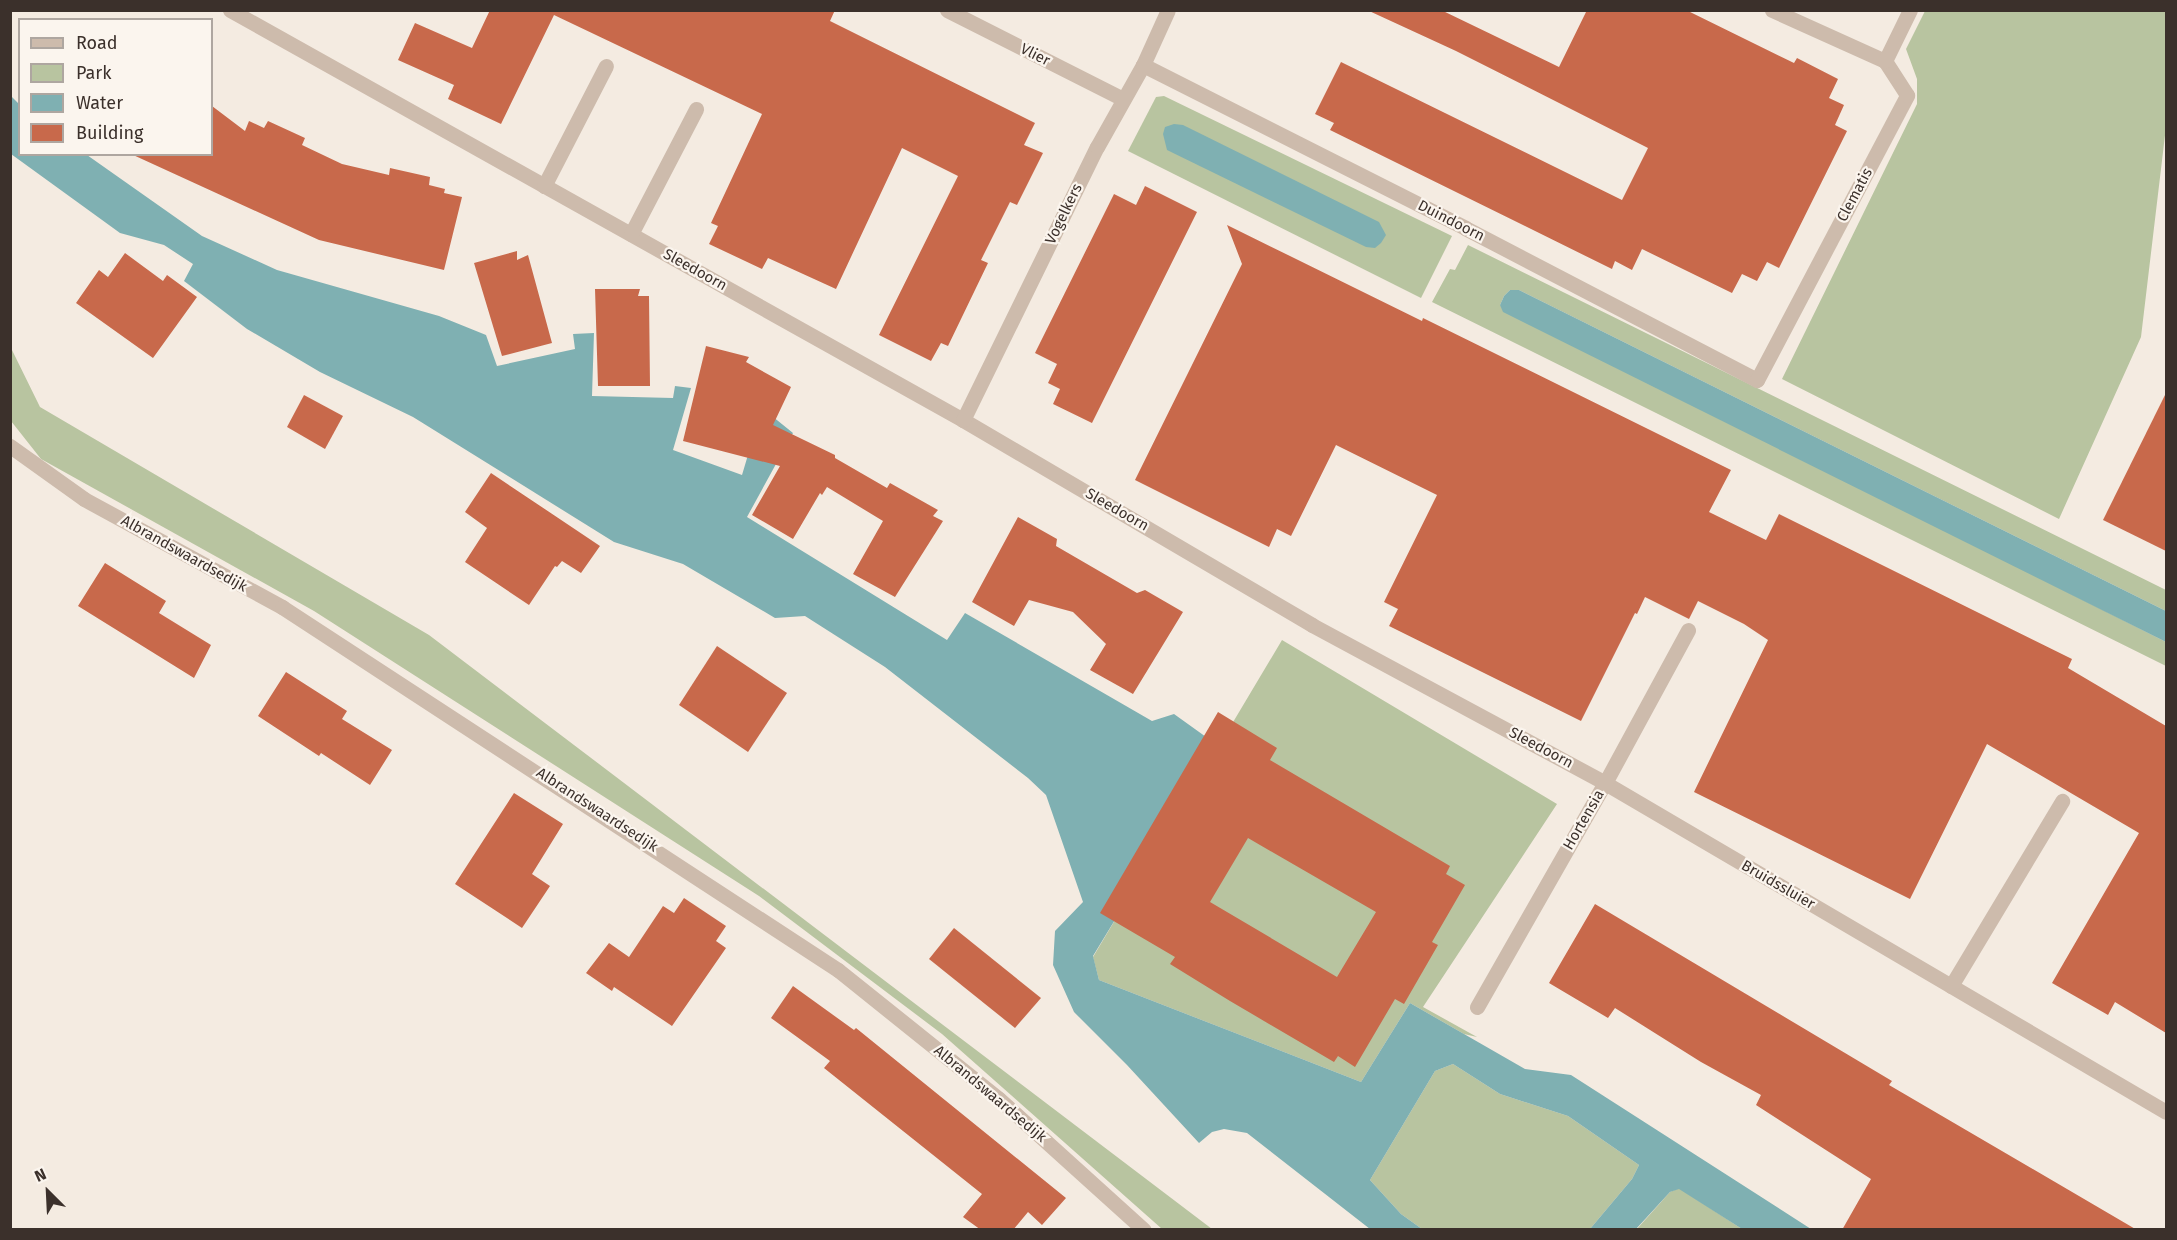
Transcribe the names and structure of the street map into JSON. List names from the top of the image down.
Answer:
{
  "streets": {
    "street": [
      "Vlier",
      "Clematis",
      "Vogelkers",
      "Duindoorn",
      "Sleedoorn",
      "Albrandswaardsedijk",
      "Hortensia",
      "Bruidssluier"
    ]
  },
  "crossings": [
    ["Vlier", "Vogelkers"],
    ["Clematis", "Duindoorn"],
    ["Vogelkers", "Duindoorn"],
    ["Vogelkers", "Sleedoorn"],
    ["Sleedoorn", "Hortensia"],
    ["Sleedoorn", "Bruidssluier"],
    ["Hortensia", "Bruidssluier"]
  ],
  "legend": [
    "Road",
    "Park",
    "Water",
    "Building"
  ],
  "north": "top left"
}
